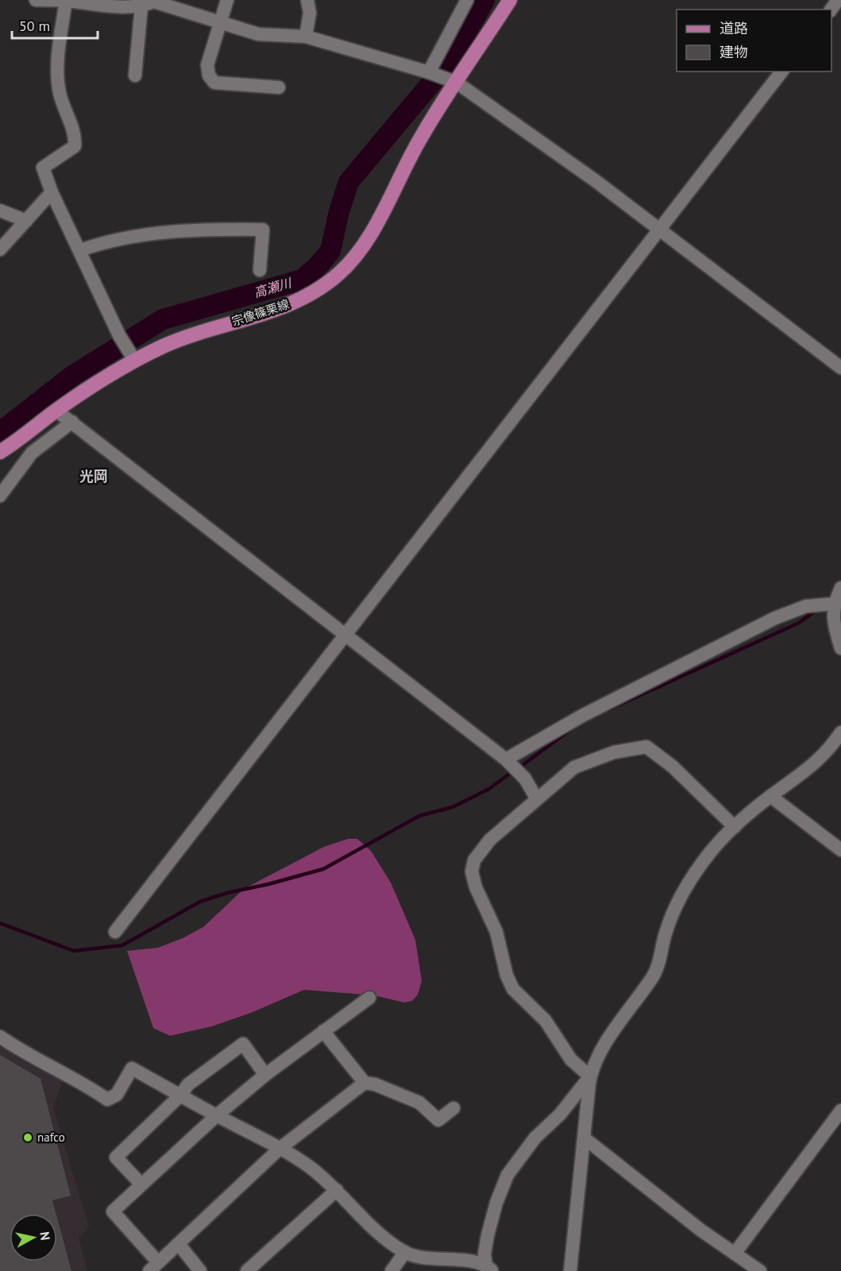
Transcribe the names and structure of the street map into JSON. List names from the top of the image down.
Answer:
{
  "streets": {
    "main road": ["宗像篠栗線"]
  },
  "districts": ["光岡"],
  "water": ["高瀬川"],
  "places": ["nafco"],
  "legend": ["道路", "建物"],
  "scale_bar": "50 m",
  "north": "right"
}
